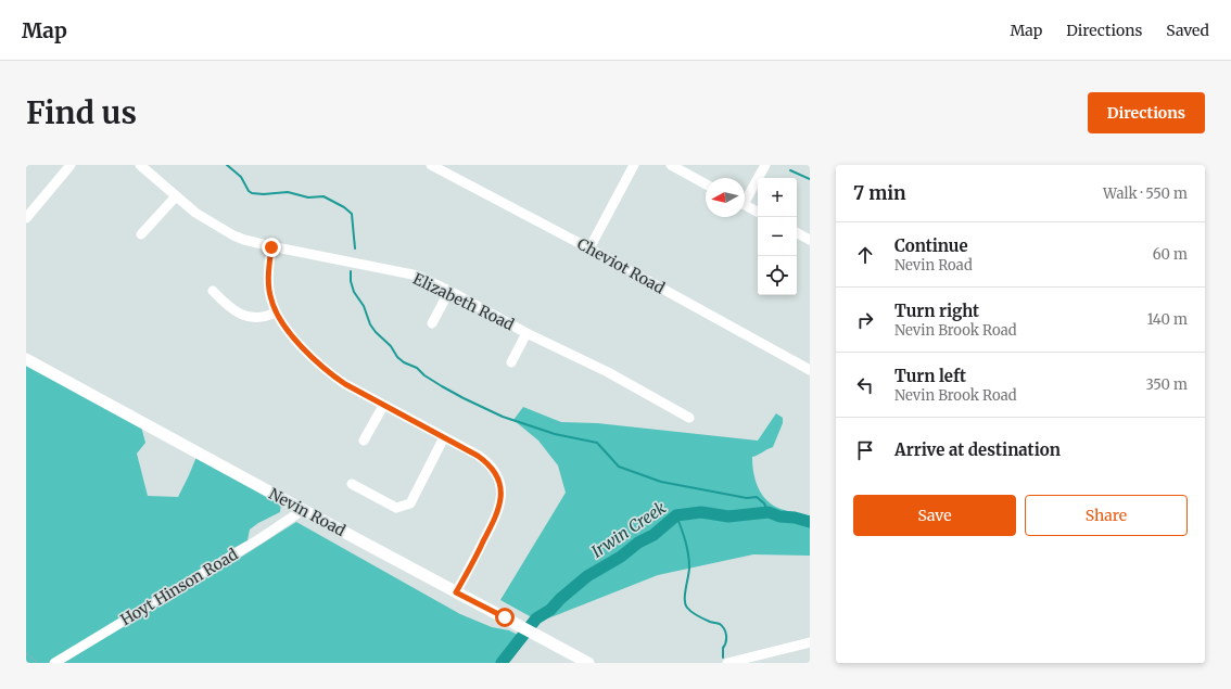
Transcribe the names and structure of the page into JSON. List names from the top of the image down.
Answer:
{
  "streets": {
    "main road": ["Nevin Road"],
    "street": ["Cheviot Road", "Elizabeth Road", "Hoyt Hinson Road"]
  },
  "crossings": [
    ["Nevin Road", "Hoyt Hinson Road"]
  ],
  "water": ["Irwin Creek"],
  "north": "left",
  "page": {
    "header": "Map",
    "nav": ["Map", "Directions", "Saved"],
    "buttons": [
      "Directions",
      ["Save", "Share"]
    ],
    "title": "Find us",
    "heading": ["7 min", "Walk · 550 m"],
    "map_buttons": ["+", "−"],
    "list": [
      ["Continue", "Nevin Road", "60 m"],
      ["Turn right", "Nevin Brook Road", "140 m"],
      ["Turn left", "Nevin Brook Road", "350 m"],
      "Arrive at destination"
    ]
  }
}
